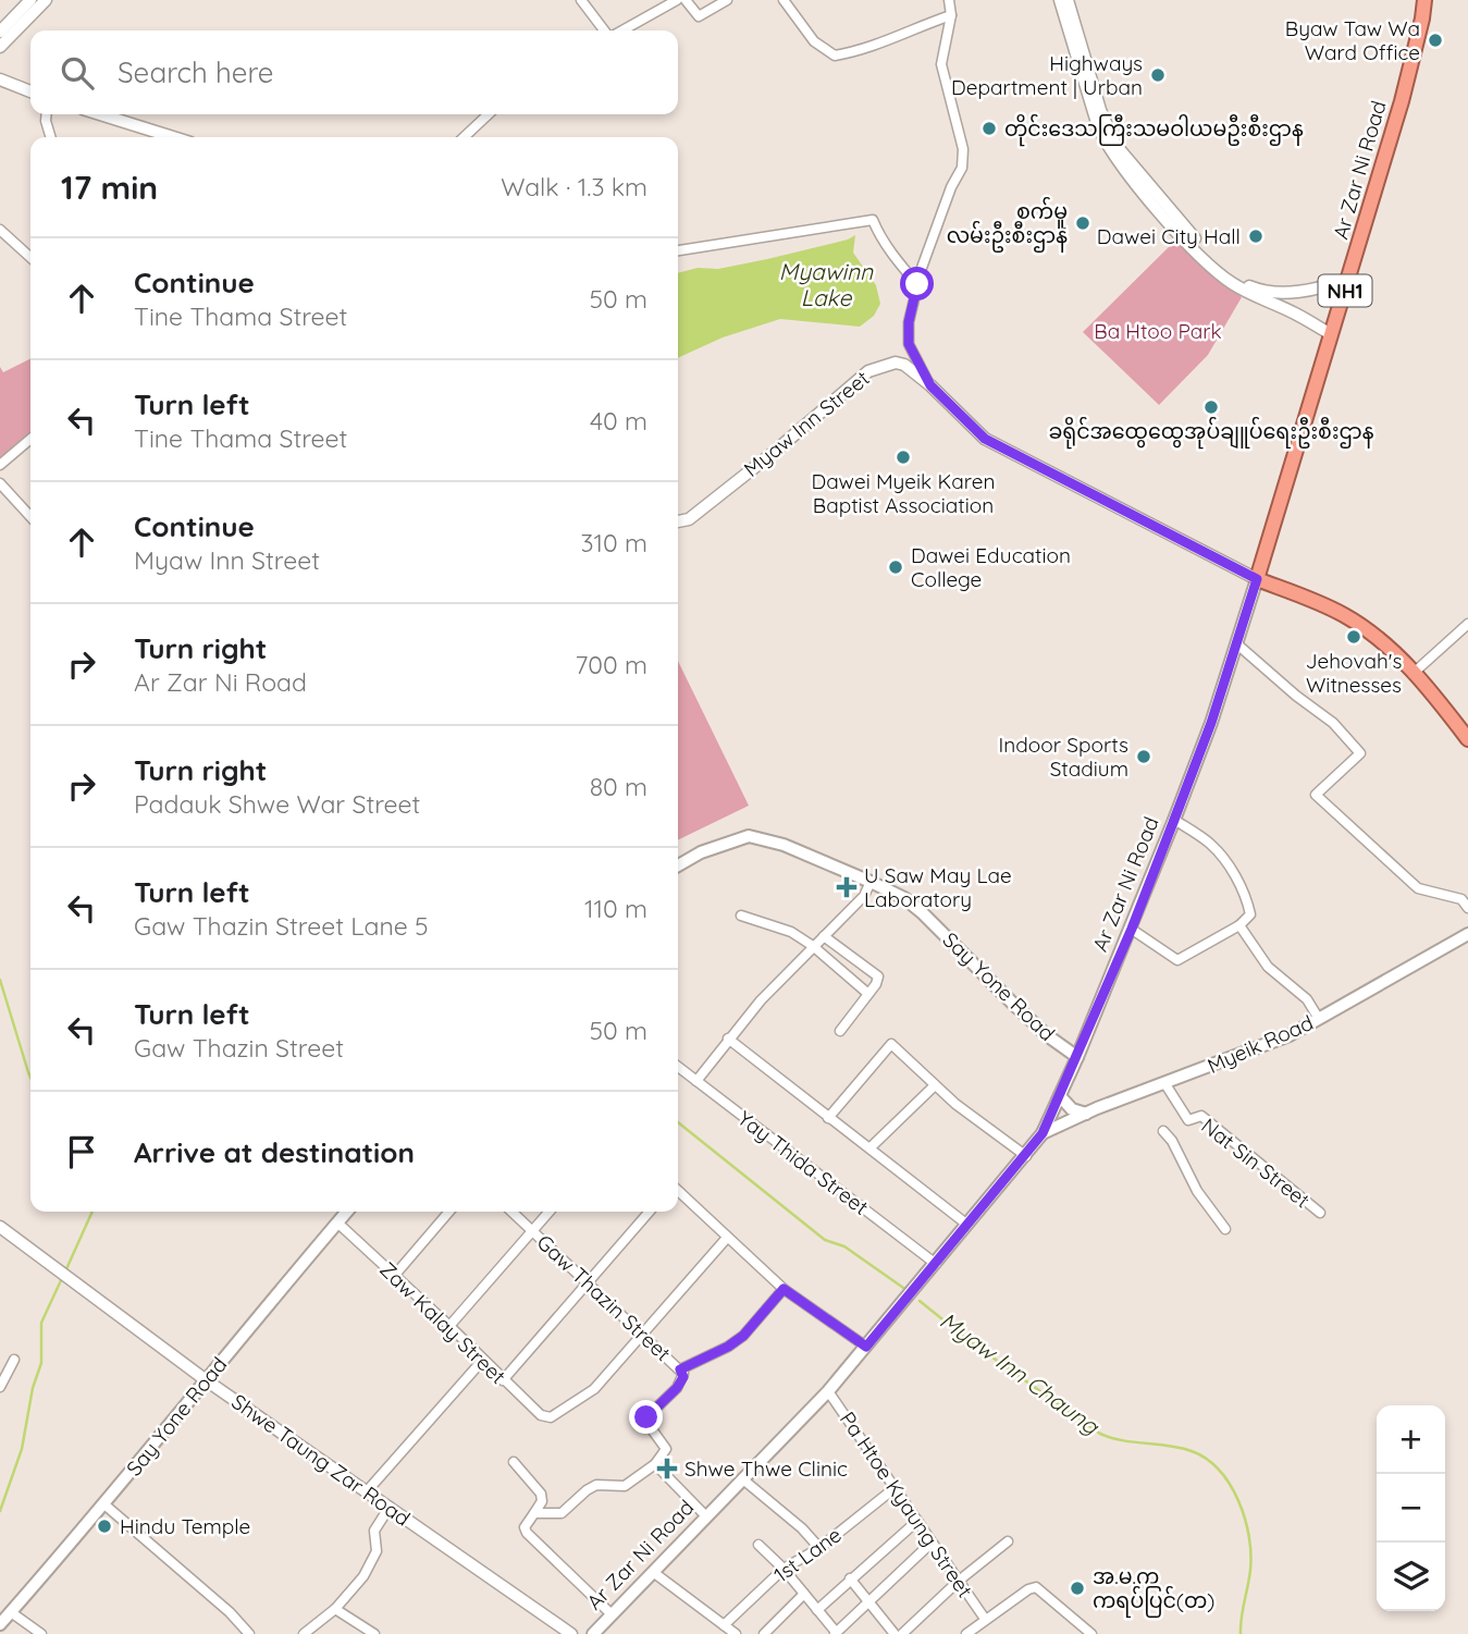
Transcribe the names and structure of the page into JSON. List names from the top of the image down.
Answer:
{
  "streets": {
    "highway": ["Ar Zar Ni Road", "NH1"],
    "main road": ["Say Yone Road", "Myeik Road"],
    "street": [
      "Myaw Inn Street",
      "Yay Thida Street",
      "Nat Sin Street",
      "Gaw Thazin Street",
      "Zaw Kalay Street",
      "Shwe Taung Zar Road",
      "Pa Htoe Kyaung Street",
      "1st Lane"
    ]
  },
  "crossings": [
    ["Ar Zar Ni Road", "Myaw Inn Street"],
    ["Ar Zar Ni Road", "Say Yone Road"],
    ["Ar Zar Ni Road", "Myeik Road"],
    ["Ar Zar Ni Road", "Yay Thida Street"],
    ["Ar Zar Ni Road", "Pa Htoe Kyaung Street"],
    ["Say Yone Road", "Zaw Kalay Street"],
    ["Say Yone Road", "Shwe Taung Zar Road"],
    ["Myeik Road", "Nat Sin Street"],
    ["Gaw Thazin Street", "Zaw Kalay Street"],
    ["Pa Htoe Kyaung Street", "1st Lane"]
  ],
  "water": ["Myawinn Lake", "Myaw Inn Chaung"],
  "parks": ["Ba Htoo Park"],
  "places": {
    "other": [
      "Byaw Taw Wa Ward Office",
      "Highways Department | Urban",
      "တိုင်းဒေသကြီးသမဝါယမဦးစီးဌာန",
      "စက်မူ လမ်းဦးစီးဌာန",
      "Dawei City Hall",
      "ခရိုင်အထွေထွေအုပ်ချူပ်ရေးဦးစီးဌာန",
      "Dawei Myeik Karen Baptist Association",
      "Dawei Education College",
      "Jehovah's Witnesses",
      "Indoor Sports Stadium",
      "Hindu Temple",
      "အ.မ.က ကရပ်ပြင်(တ)"
    ],
    "health": ["U Saw May Lae Laboratory", "Shwe Thwe Clinic"]
  },
  "page": {
    "search": "Search here",
    "heading": ["17 min", "Walk · 1.3 km"],
    "list": [
      ["Continue", "Tine Thama Street", "50 m"],
      ["Turn left", "Tine Thama Street", "40 m"],
      ["Continue", "Myaw Inn Street", "310 m"],
      ["Turn right", "Ar Zar Ni Road", "700 m"],
      ["Turn right", "Padauk Shwe War Street", "80 m"],
      ["Turn left", "Gaw Thazin Street Lane 5", "110 m"],
      ["Turn left", "Gaw Thazin Street", "50 m"],
      "Arrive at destination"
    ],
    "map_buttons": ["+", "−"]
  }
}
